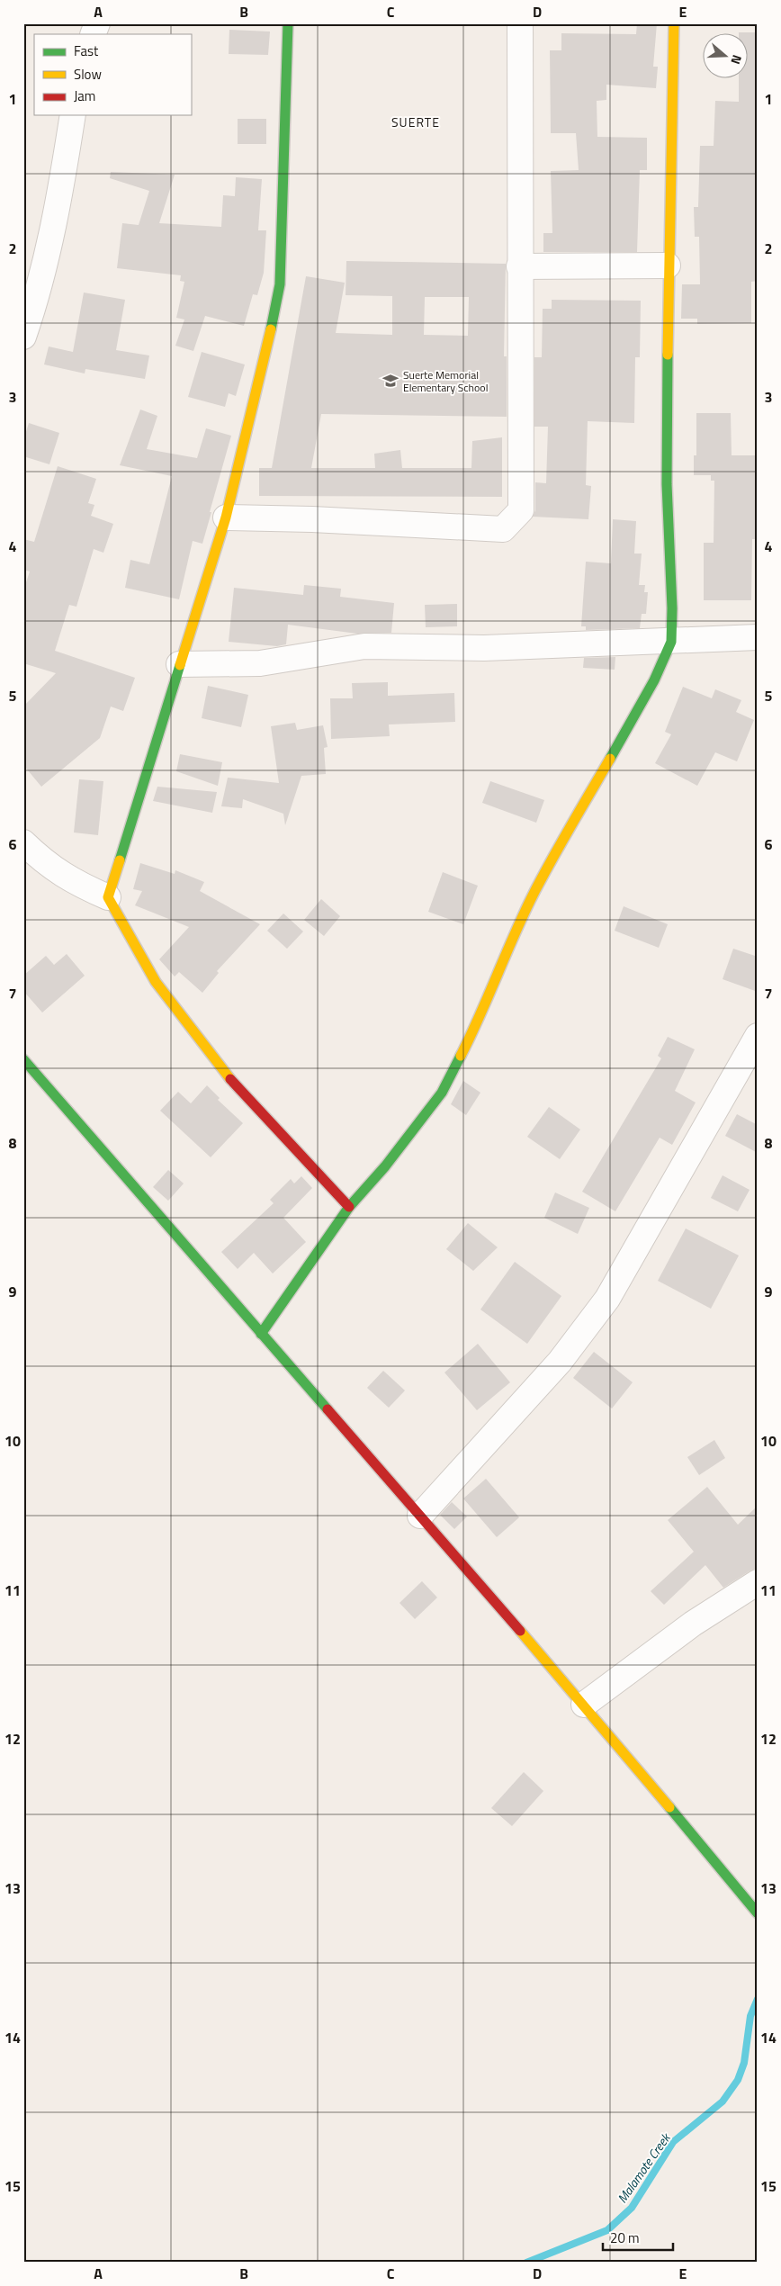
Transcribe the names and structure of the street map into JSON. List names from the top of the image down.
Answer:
{
  "districts": ["SUERTE"],
  "water": ["Malamote Creek"],
  "places": {
    "school or university": ["Suerte Memorial Elementary School"]
  },
  "legend": ["Fast", "Slow", "Jam"],
  "scale_bar": "20 m",
  "north": "right",
  "grid": {
    "columns": [
      "A",
      "B",
      "C",
      "D",
      "E"
    ],
    "rows": [
      "1",
      "2",
      "3",
      "4",
      "5",
      "6",
      "7",
      "8",
      "9",
      "10",
      "11",
      "12",
      "13",
      "14",
      "15"
    ]
  }
}
